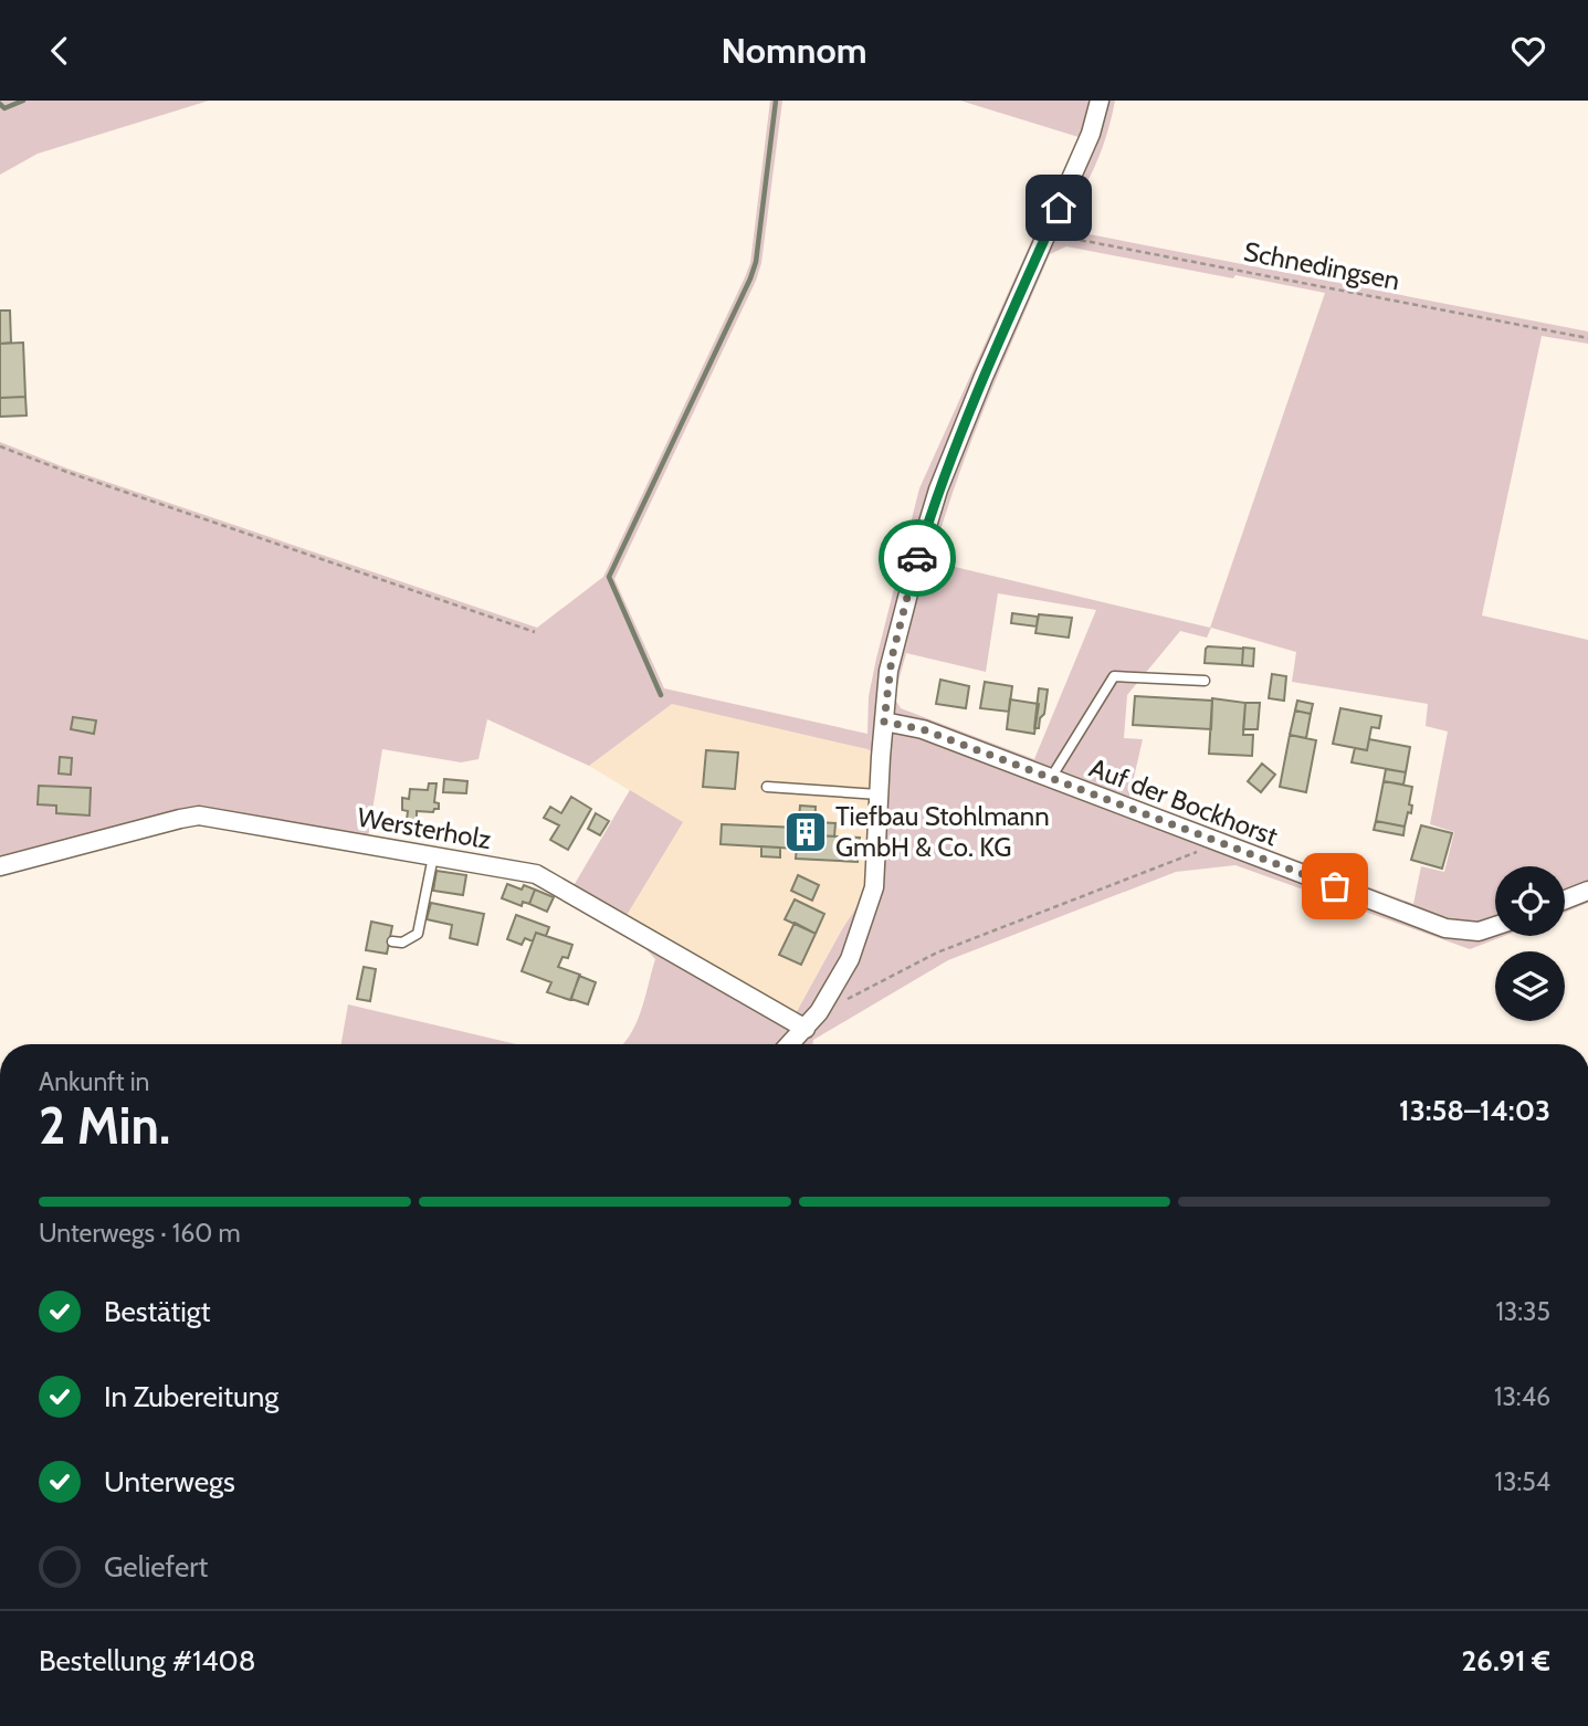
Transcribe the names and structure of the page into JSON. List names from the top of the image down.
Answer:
{
  "streets": {
    "street": ["Auf der Bockhorst", "Wersterholz"],
    "path": ["Schnedingsen"]
  },
  "places": {
    "building": ["Tiefbau Stohlmann GmbH & Co. KG"]
  },
  "page": {
    "header": "Nomnom",
    "heading": ["2 Min.", "Ankunft in", "13:58–14:03"],
    "panel": ["Bestellung #1408", "26.91 €"],
    "bar": "Unterwegs · 160 m",
    "list": [
      ["Bestätigt", "13:35"],
      ["In Zubereitung", "13:46"],
      ["Unterwegs", "13:54"],
      "Geliefert"
    ]
  }
}
